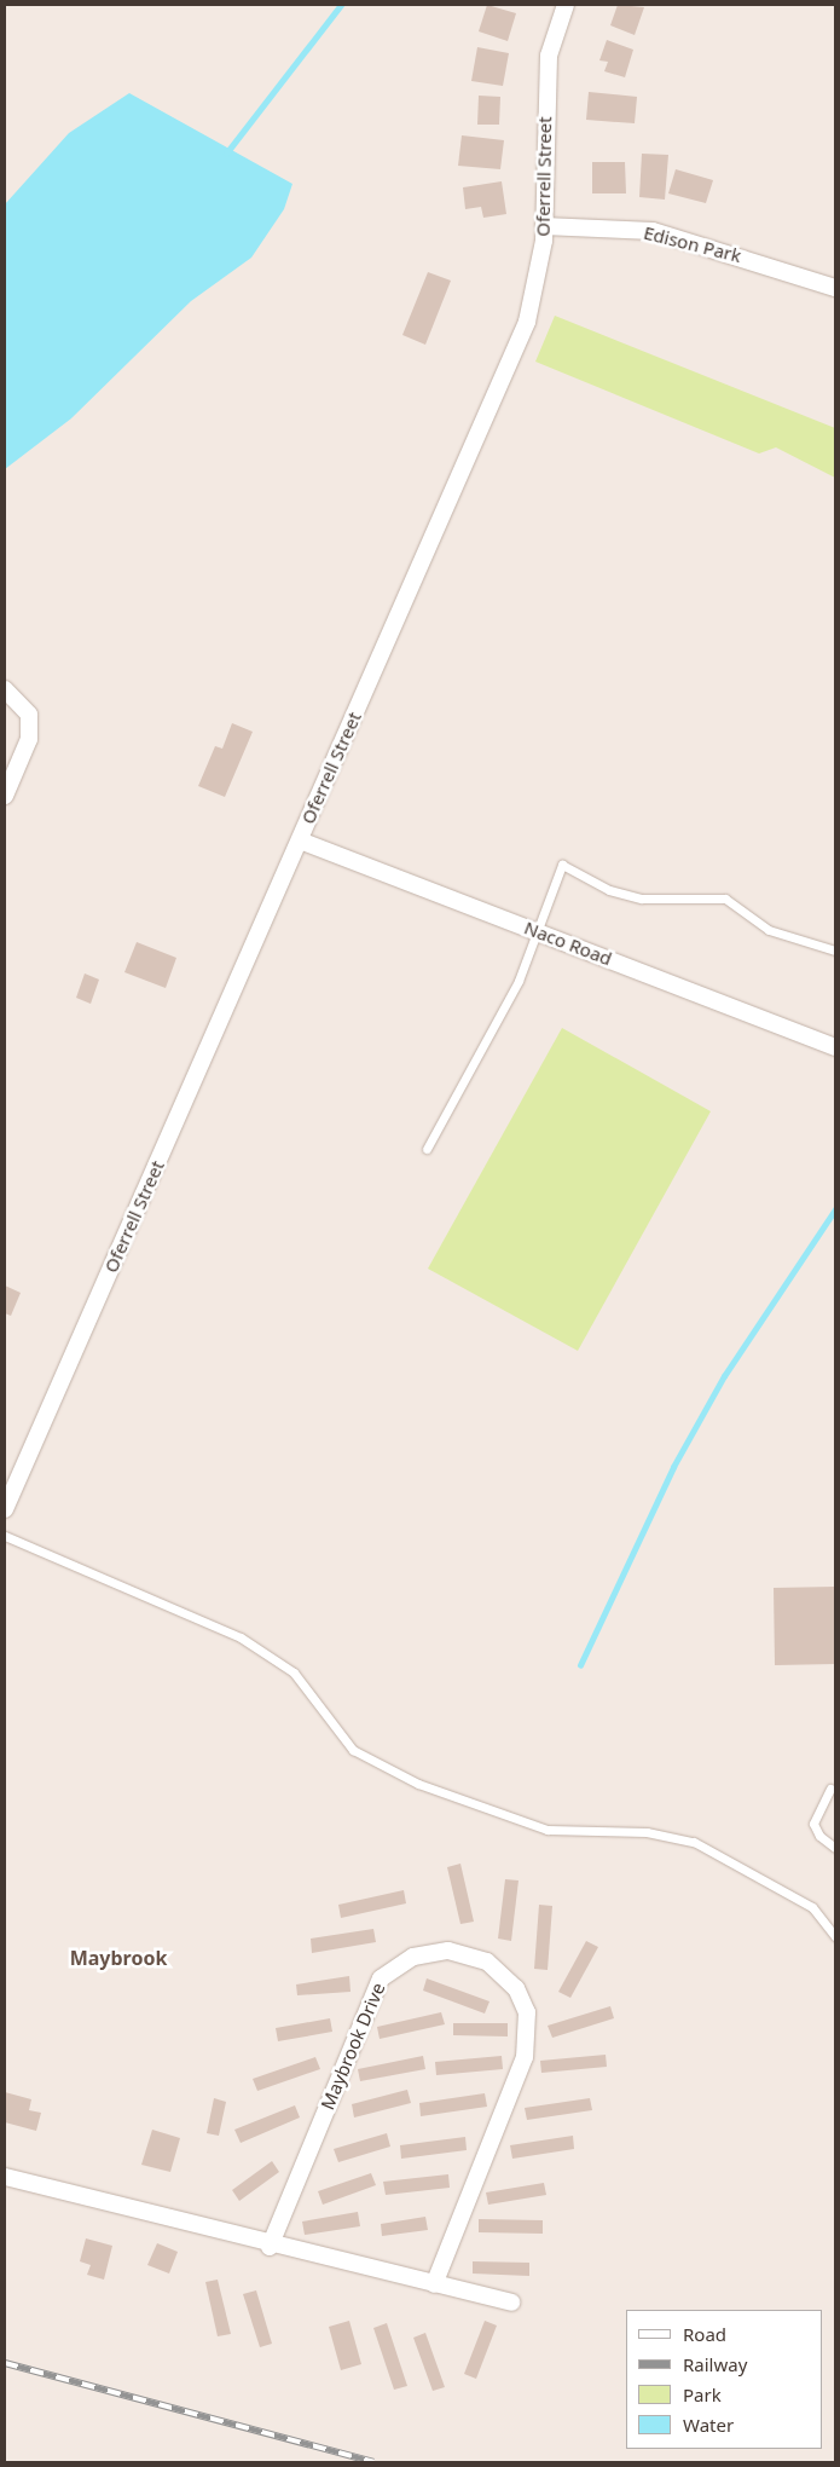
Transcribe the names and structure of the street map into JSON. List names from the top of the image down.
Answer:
{
  "streets": {
    "street": [
      "Oferrell Street",
      "Edison Park",
      "Naco Road",
      "Maybrook Drive"
    ]
  },
  "crossings": [
    ["Oferrell Street", "Edison Park"],
    ["Oferrell Street", "Naco Road"]
  ],
  "districts": ["Maybrook"],
  "legend": [
    "Road",
    "Railway",
    "Park",
    "Water"
  ]
}
